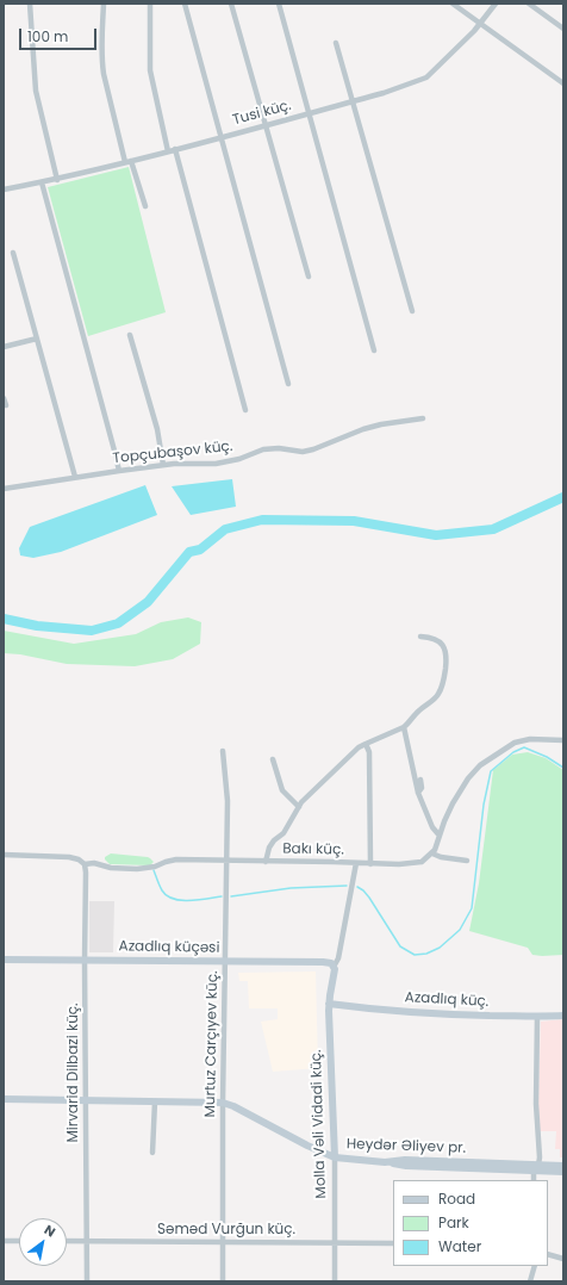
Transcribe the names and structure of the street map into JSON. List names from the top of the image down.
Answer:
{
  "streets": {
    "street": [
      "Tusi küç.",
      "Topçubaşov küç.",
      "Bakı küç.",
      "Azadlıq küçəsi",
      "Azadlıq küç.",
      "Murtuz Carçıyev küç.",
      "Mirvarid Dilbazi küç.",
      "Molla Vəli Vidadi küç.",
      "Heydər Əliyev pr.",
      "Səməd Vurğun küç."
    ]
  },
  "crossings": [
    ["Bakı küç.", "Murtuz Carçıyev küç."],
    ["Bakı küç.", "Mirvarid Dilbazi küç."],
    ["Azadlıq küçəsi", "Murtuz Carçıyev küç."],
    ["Azadlıq küçəsi", "Mirvarid Dilbazi küç."],
    ["Azadlıq küçəsi", "Molla Vəli Vidadi küç."],
    ["Azadlıq küç.", "Molla Vəli Vidadi küç."],
    ["Murtuz Carçıyev küç.", "Heydər Əliyev pr."],
    ["Murtuz Carçıyev küç.", "Səməd Vurğun küç."],
    ["Mirvarid Dilbazi küç.", "Heydər Əliyev pr."],
    ["Mirvarid Dilbazi küç.", "Səməd Vurğun küç."],
    ["Molla Vəli Vidadi küç.", "Heydər Əliyev pr."],
    ["Molla Vəli Vidadi küç.", "Səməd Vurğun küç."]
  ],
  "legend": ["Road", "Park", "Water"],
  "scale_bar": "100 m",
  "north": "top right"
}
